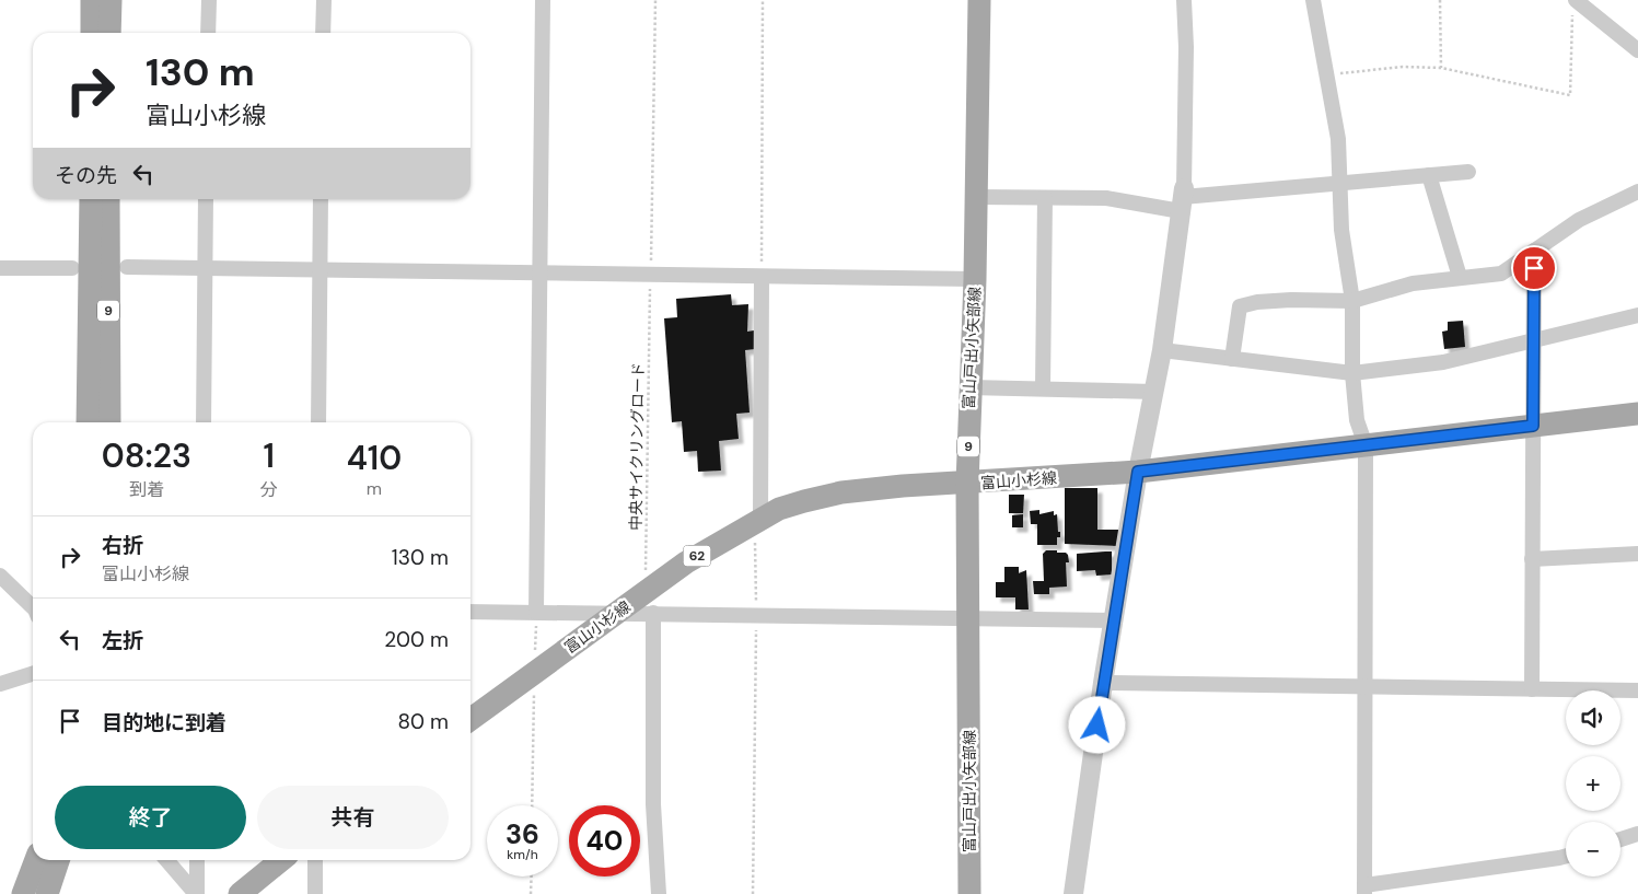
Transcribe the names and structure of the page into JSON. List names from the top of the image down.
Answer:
{
  "streets": {
    "main road": [
      "9",
      "富山戸出小矢部線",
      "富山小杉線",
      "62"
    ],
    "path": ["中央サイクリングロード"]
  },
  "crossings": [
    ["富山戸出小矢部線", "富山小杉線"],
    ["中央サイクリングロード", "富山小杉線"]
  ],
  "page": {
    "turn": ["130 m", "富山小杉線"],
    "then": "その先",
    "eta": [
      "08:23",
      "到着",
      "1",
      "分",
      "410",
      "m"
    ],
    "list": [
      {
        "name": "右折",
        "note": "富山小杉線",
        "value": "130 m"
      },
      {
        "name": "左折",
        "value": "200 m"
      },
      {
        "name": "目的地に到着",
        "value": "80 m"
      }
    ],
    "map_buttons": ["+", "−"],
    "buttons": ["終了", "共有"],
    "speed": "36 km/h",
    "limit": "40"
  }
}
